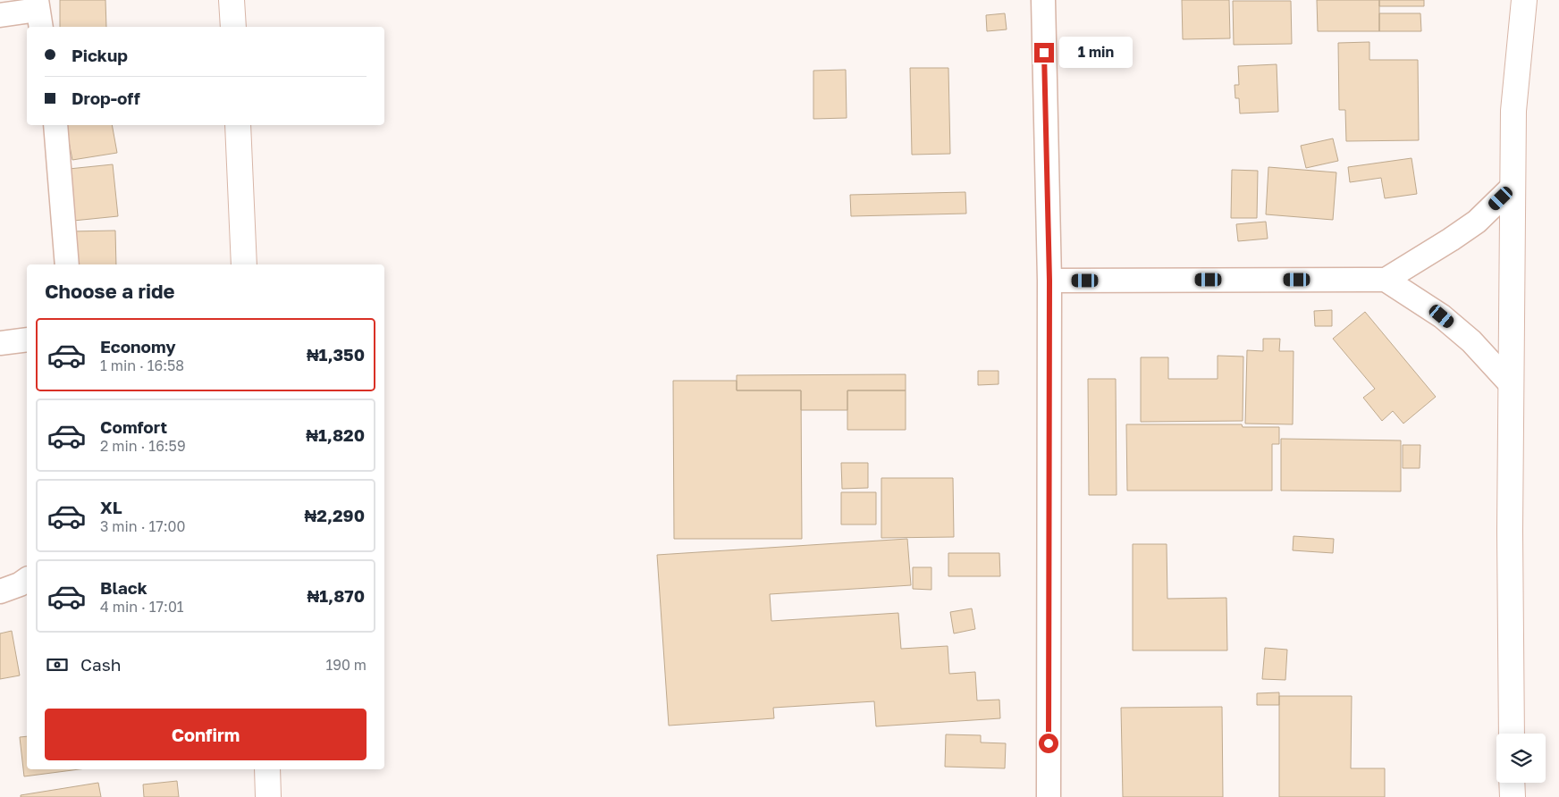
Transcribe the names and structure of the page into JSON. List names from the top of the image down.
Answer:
{
  "page": {
    "banner": ["Pickup", "Drop-off"],
    "bubble": "1 min",
    "heading": "Choose a ride",
    "list": [
      {
        "name": "Economy",
        "note": "1 min · 16:58",
        "value": "₦1,350"
      },
      {
        "name": "Comfort",
        "note": "2 min · 16:59",
        "value": "₦1,820"
      },
      {
        "name": "XL",
        "note": "3 min · 17:00",
        "value": "₦2,290"
      },
      {
        "name": "Black",
        "note": "4 min · 17:01",
        "value": "₦1,870"
      }
    ],
    "pay": ["Cash", "190 m"],
    "buttons": "Confirm"
  }
}
